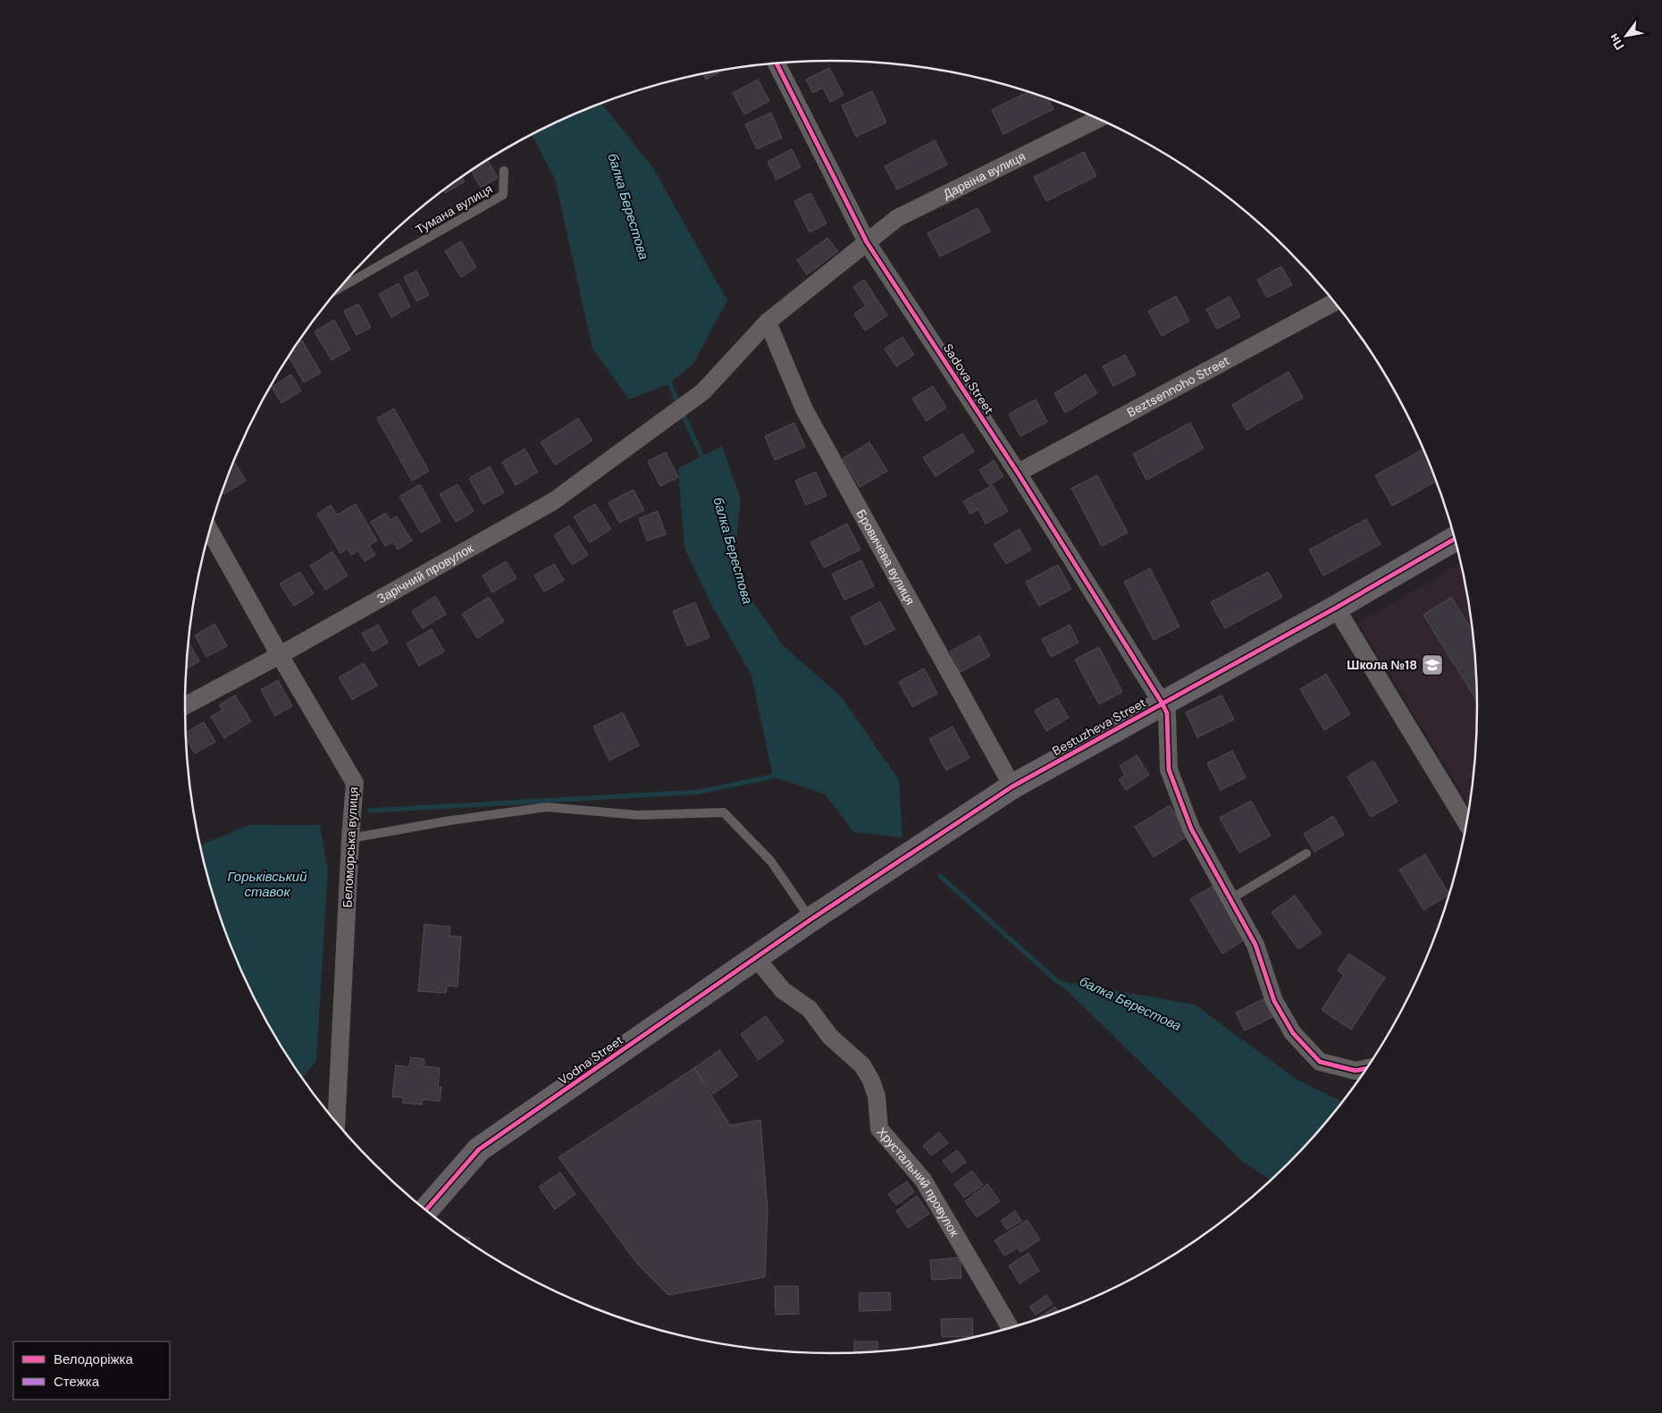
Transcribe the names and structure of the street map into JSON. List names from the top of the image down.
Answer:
{
  "streets": {
    "street": [
      "Дарвіна вулиця",
      "Sadova Street",
      "Beztsennoho Street",
      "Бровичева вулиця",
      "Зарічний провулок",
      "Bestuzheva Street",
      "Беломорська вулиця",
      "Vodna Street",
      "Хрустальний провулок"
    ],
    "lane": ["Тумана вулиця"]
  },
  "crossings": [
    ["Дарвіна вулиця", "Sadova Street"],
    ["Дарвіна вулиця", "Бровичева вулиця"],
    ["Дарвіна вулиця", "Зарічний провулок"],
    ["Sadova Street", "Beztsennoho Street"],
    ["Sadova Street", "Bestuzheva Street"],
    ["Бровичева вулиця", "Зарічний провулок"],
    ["Бровичева вулиця", "Bestuzheva Street"],
    ["Зарічний провулок", "Беломорська вулиця"],
    ["Bestuzheva Street", "Vodna Street"],
    ["Vodna Street", "Хрустальний провулок"]
  ],
  "water": ["балка Берестова", "Горьківський ставок"],
  "places": {
    "school or university": ["Школа №18"]
  },
  "legend": ["Велодоріжка", "Стежка"],
  "north": "bottom left"
}
